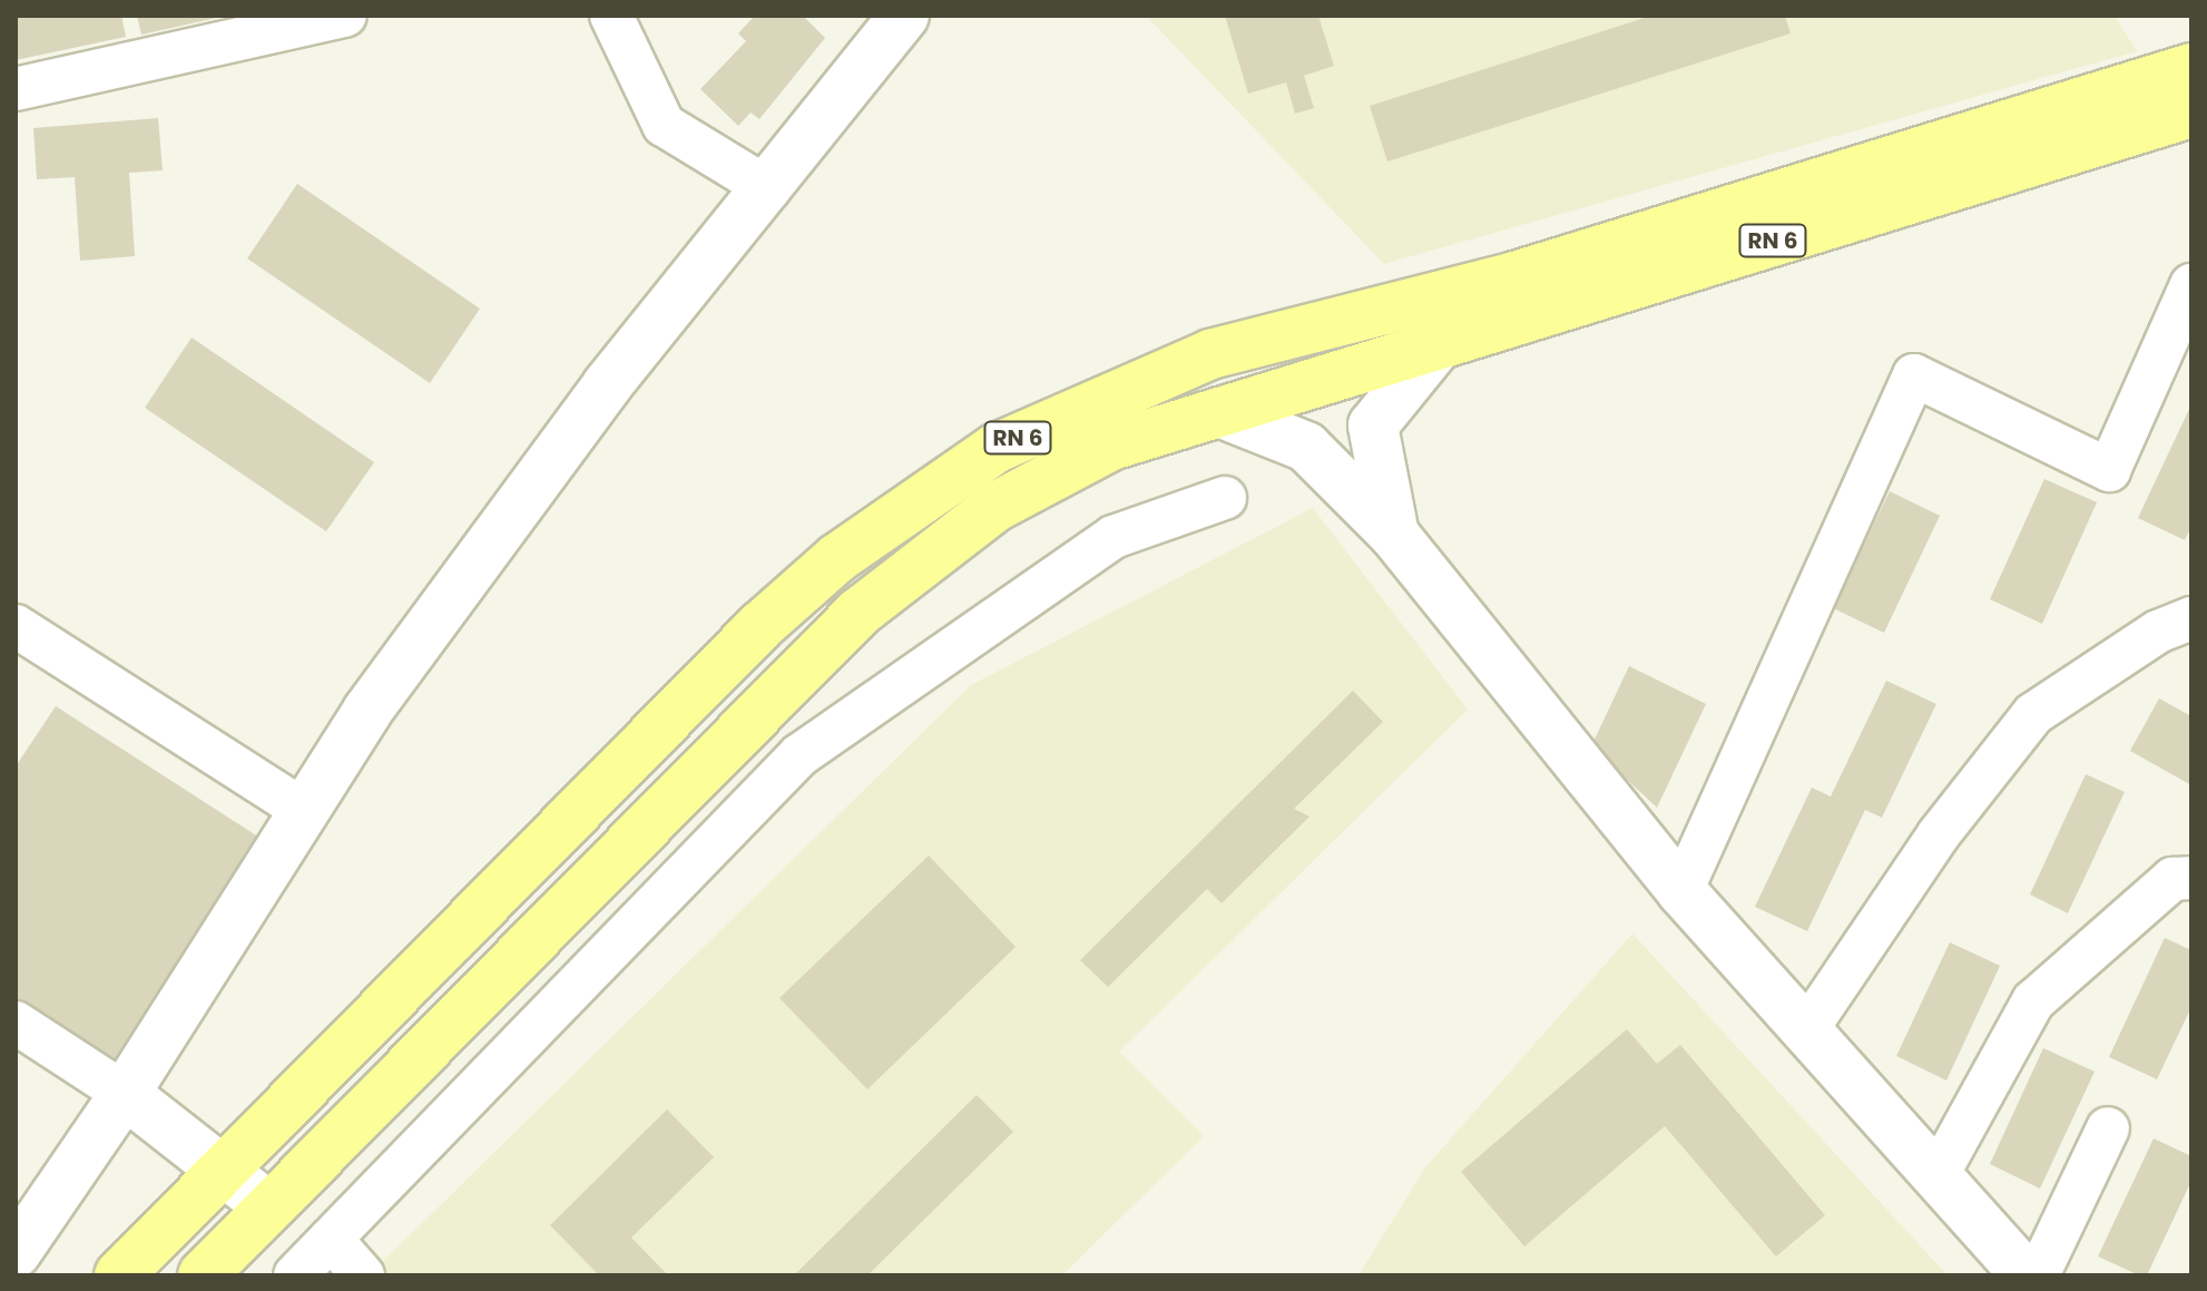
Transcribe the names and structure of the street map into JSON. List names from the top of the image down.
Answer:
{
  "streets": {
    "main road": ["RN 6"]
  }
}
